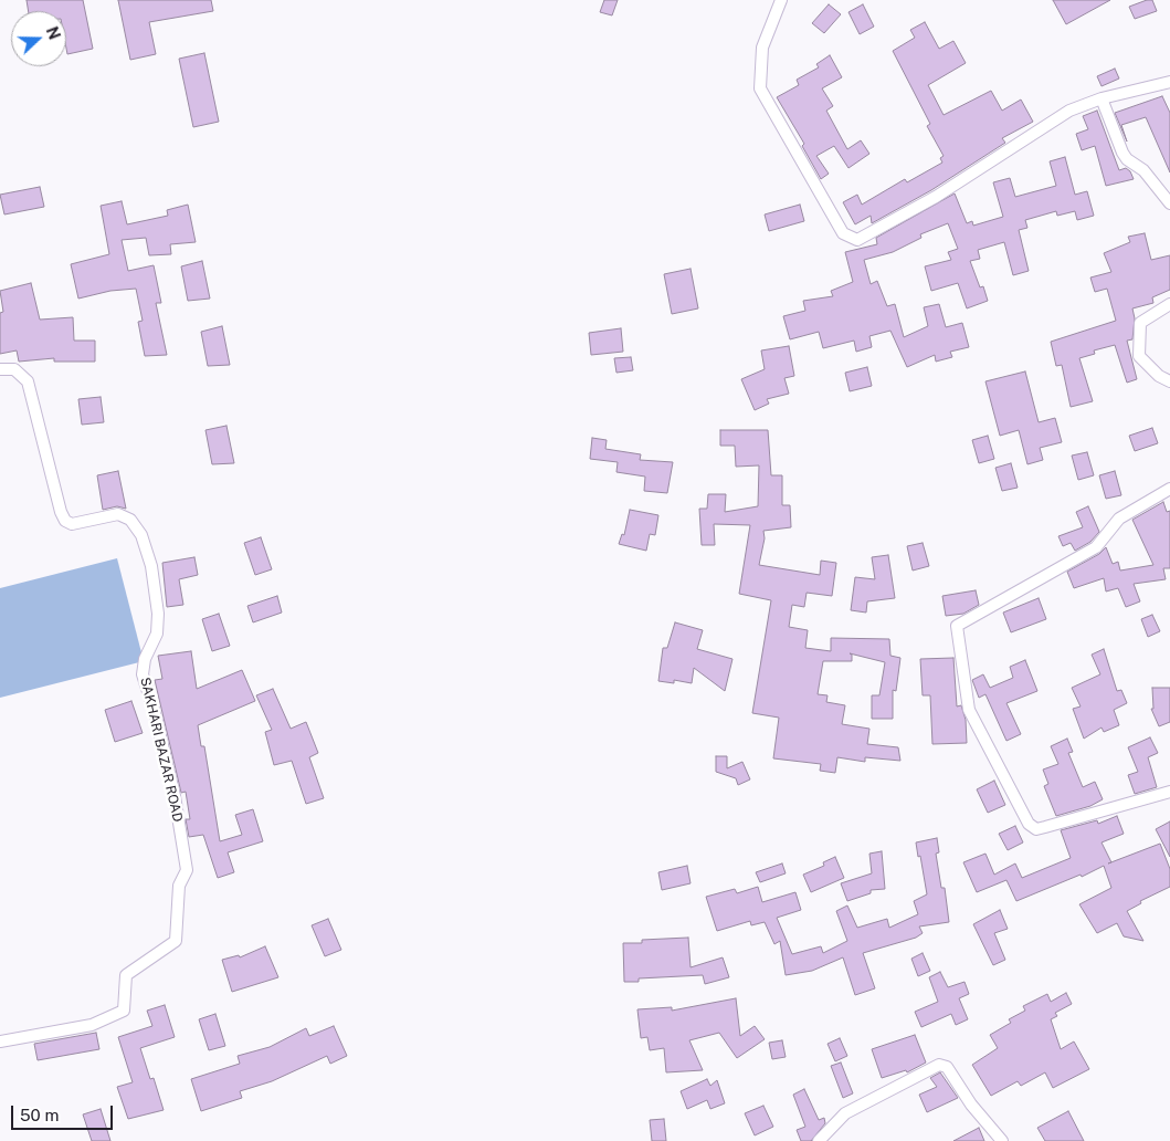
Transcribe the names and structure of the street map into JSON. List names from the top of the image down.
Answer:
{
  "streets": {
    "street": ["SAKHARI BAZAR ROAD"]
  },
  "scale_bar": "50 m",
  "north": "right"
}
